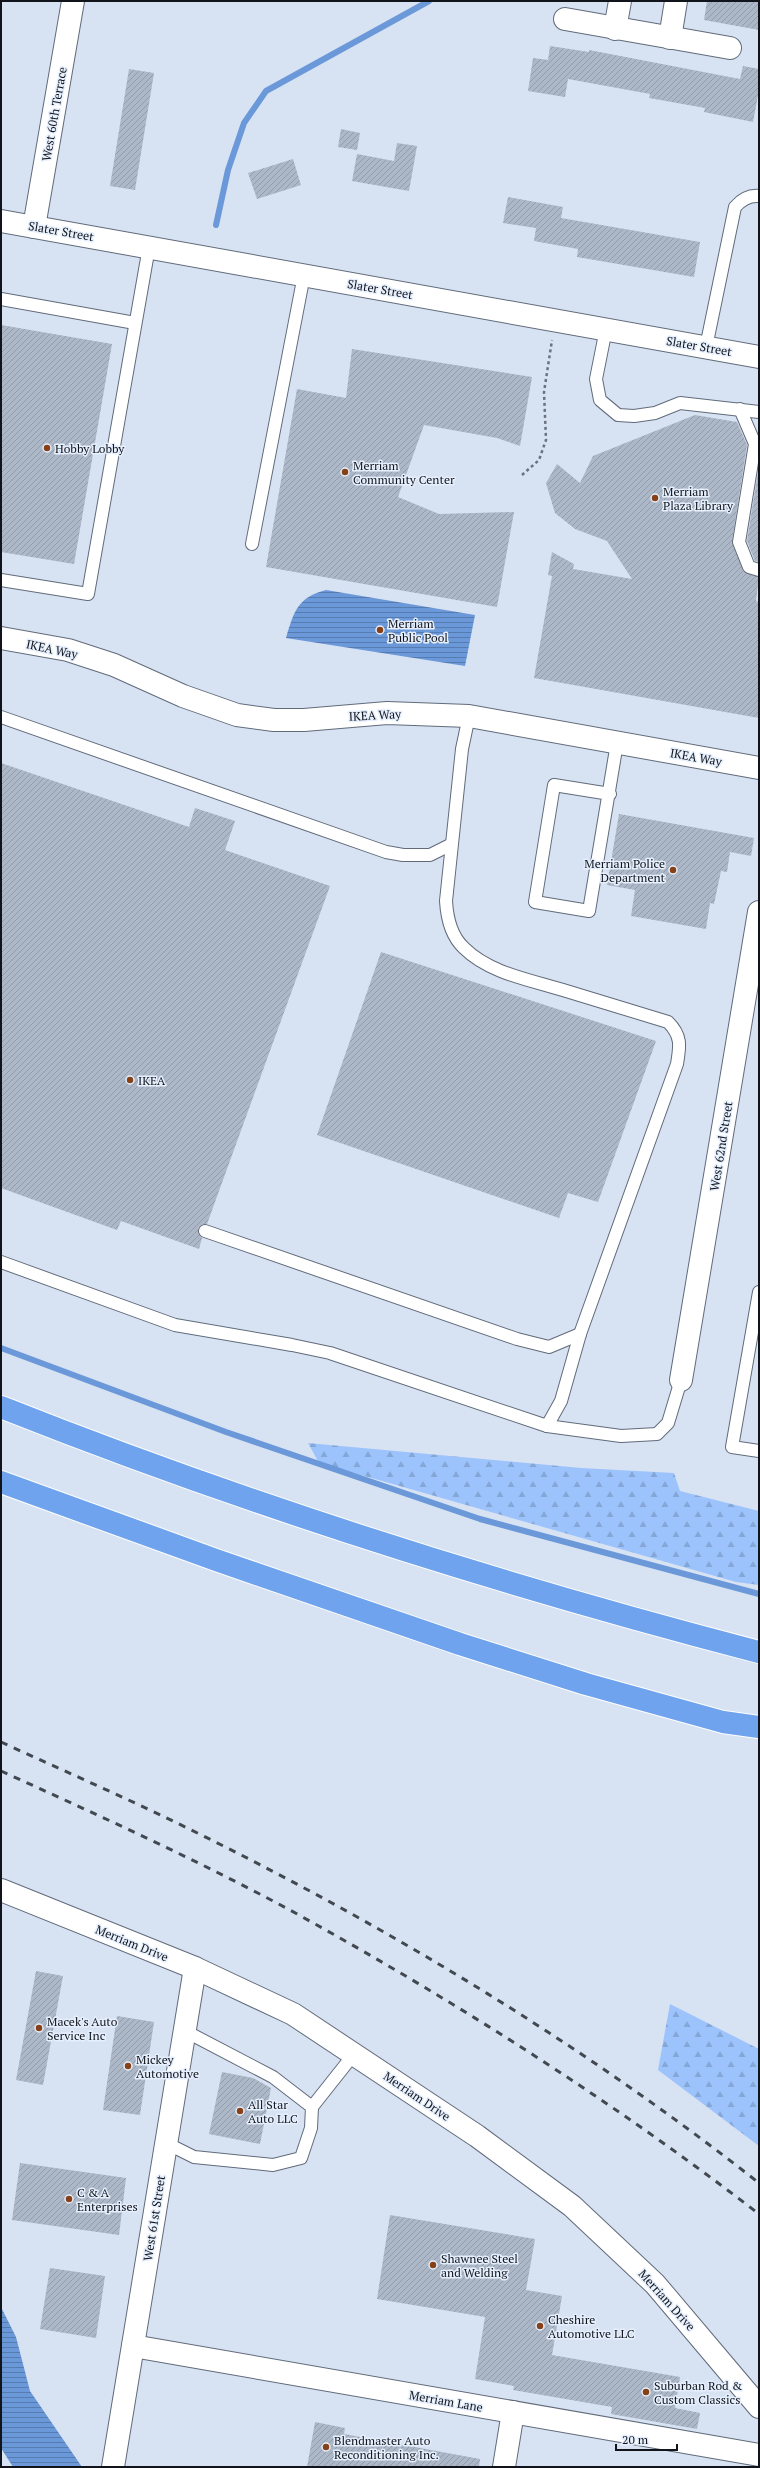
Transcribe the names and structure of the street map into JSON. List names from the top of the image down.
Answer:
{
  "streets": {
    "street": [
      "West 60th Terrace",
      "Slater Street",
      "IKEA Way",
      "West 62nd Street",
      "Merriam Drive",
      "West 61st Street",
      "Merriam Lane"
    ]
  },
  "crossings": [
    ["West 60th Terrace", "Slater Street"],
    ["Merriam Drive", "West 61st Street"],
    ["West 61st Street", "Merriam Lane"]
  ],
  "places": [
    "Hobby Lobby",
    "Merriam Community Center",
    "Merriam Plaza Library",
    "Merriam Public Pool",
    "Merriam Police Department",
    "IKEA",
    "Macek's Auto Service Inc",
    "Mickey Automotive",
    "All Star Auto LLC",
    "C & A Enterprises",
    "Shawnee Steel and Welding",
    "Cheshire Automotive LLC",
    "Suburban Rod & Custom Classics",
    "Blendmaster Auto Reconditioning Inc."
  ],
  "scale_bar": "20 m"
}
